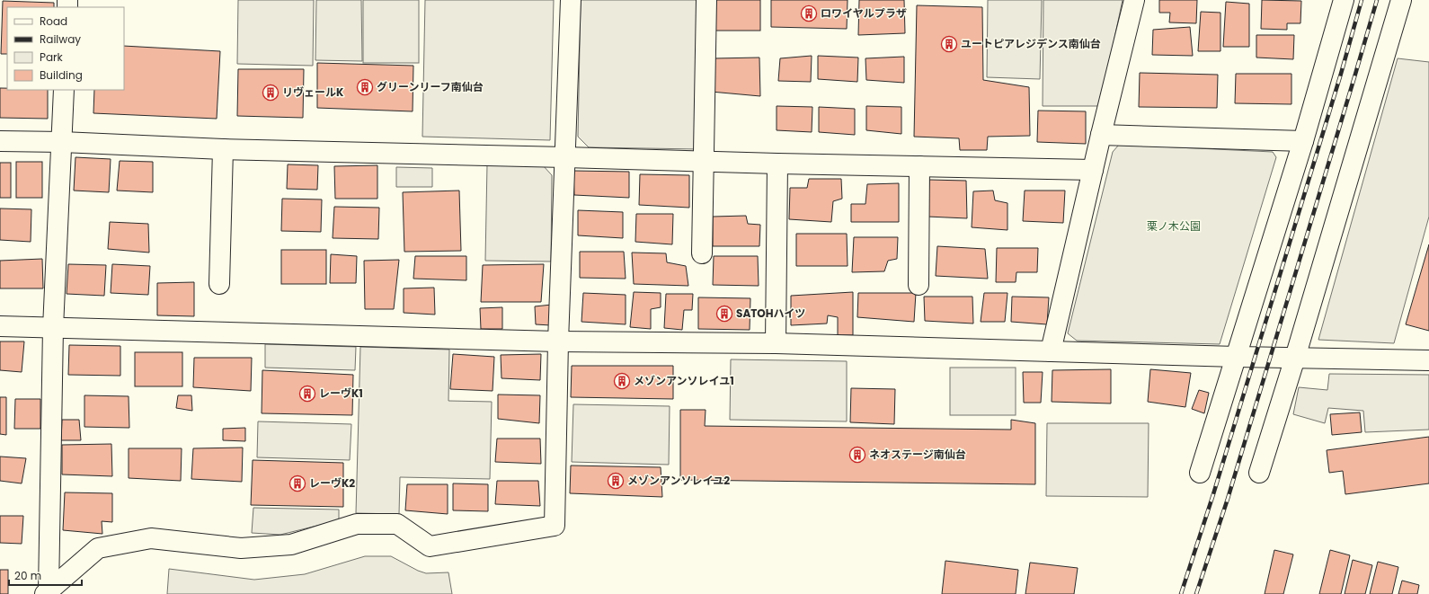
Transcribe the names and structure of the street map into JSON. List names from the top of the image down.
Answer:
{
  "parks": ["栗ノ木公園"],
  "places": {
    "building": [
      "ロワイヤルプラザ",
      "ユートピアレジデンス南仙台",
      "グリーンリーフ南仙台",
      "リヴェールK",
      "SATOHハイツ",
      "メゾンアンソレイユ1",
      "レーヴK1",
      "ネオステージ南仙台",
      "メゾンアンソレイユ2",
      "レーヴK2"
    ]
  },
  "legend": [
    "Road",
    "Railway",
    "Park",
    "Building"
  ],
  "scale_bar": "20 m"
}
